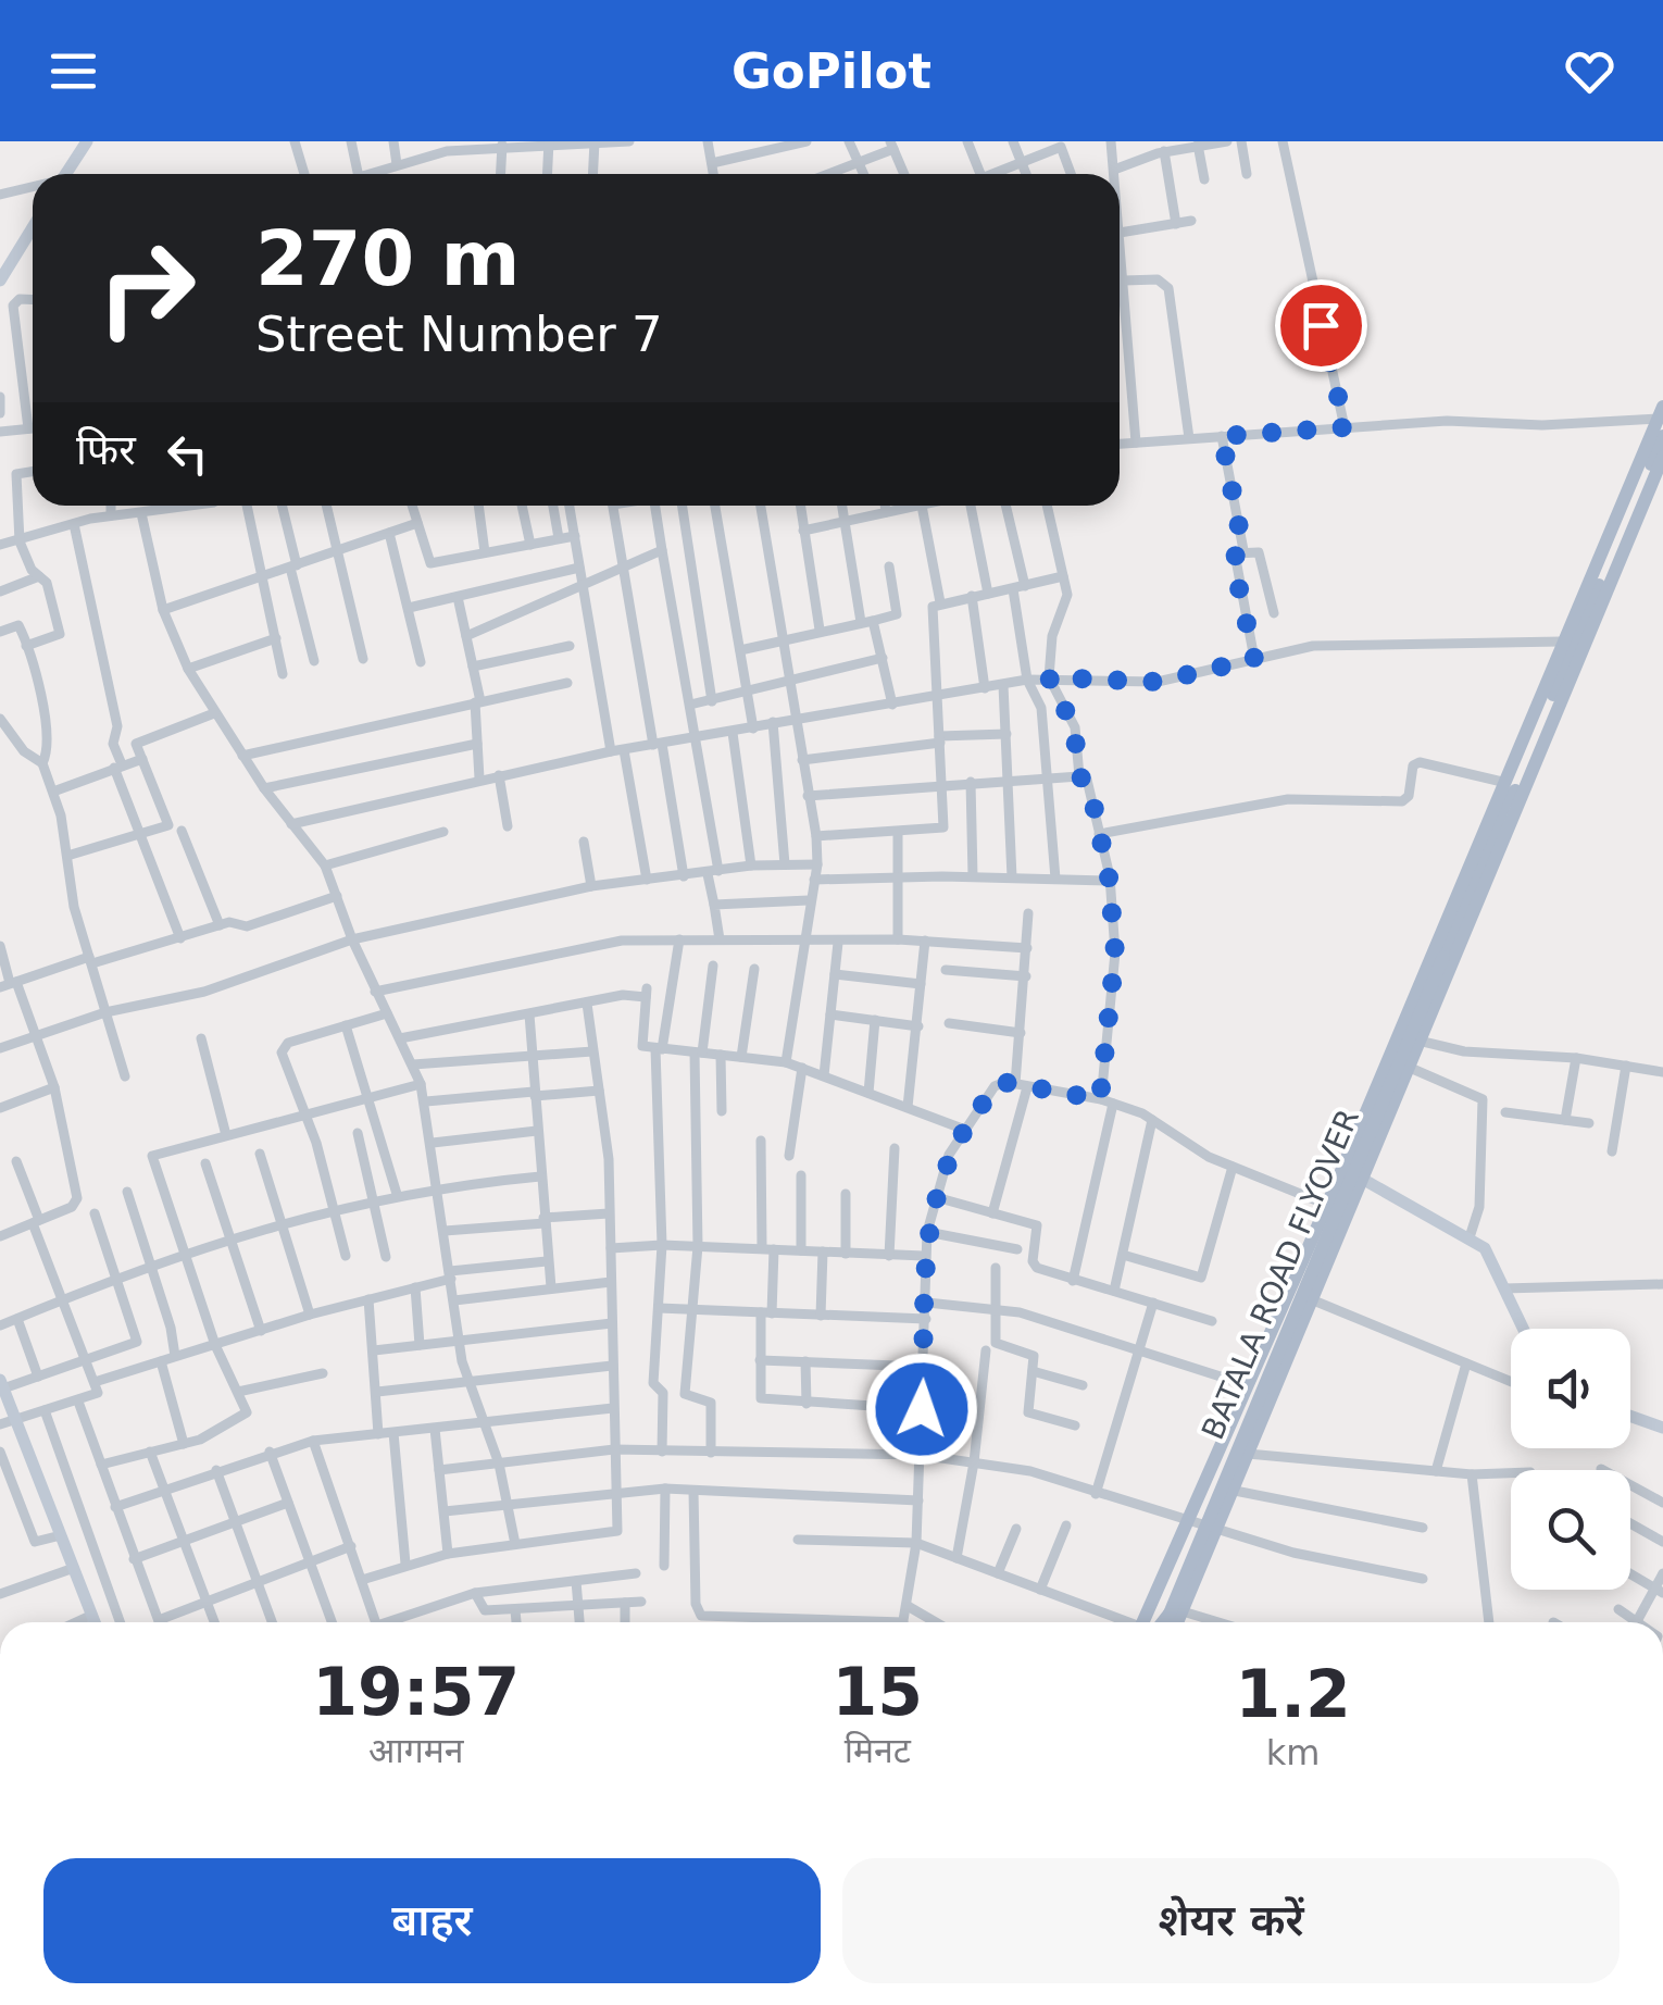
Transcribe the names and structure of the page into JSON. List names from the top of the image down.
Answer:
{
  "streets": {
    "main road": ["BATALA ROAD FLYOVER"]
  },
  "page": {
    "header": "GoPilot",
    "turn": ["270 m", "Street Number 7"],
    "then": "फिर",
    "eta": [
      "19:57",
      "आगमन",
      "15",
      "मिनट",
      "1.2",
      "km"
    ],
    "buttons": ["बाहर", "शेयर करें"]
  }
}
